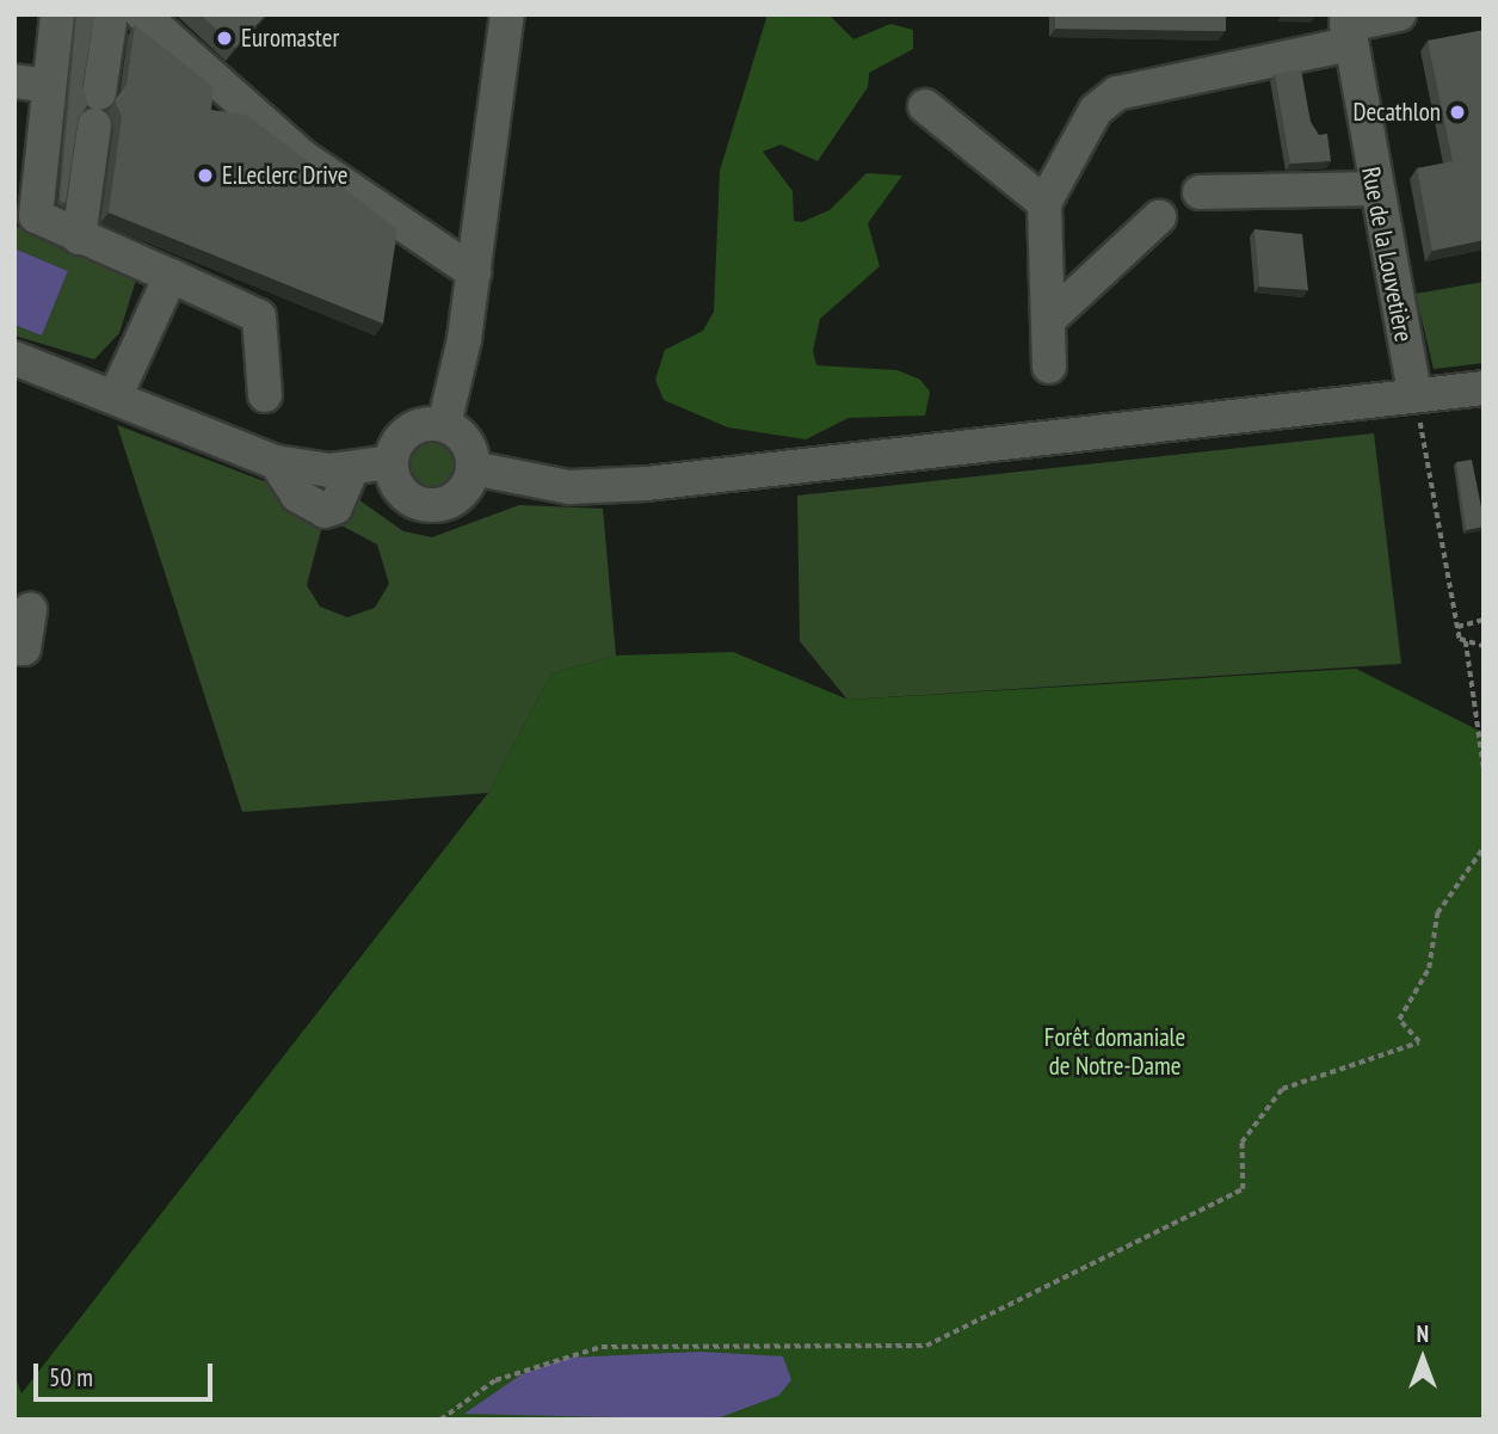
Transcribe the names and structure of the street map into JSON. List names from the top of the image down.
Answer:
{
  "streets": {
    "street": ["Rue de la Louvetière"]
  },
  "parks": ["Forêt domaniale de Notre-Dame"],
  "places": ["Euromaster", "Decathlon", "E.Leclerc Drive"],
  "scale_bar": "50 m",
  "north": "top"
}
